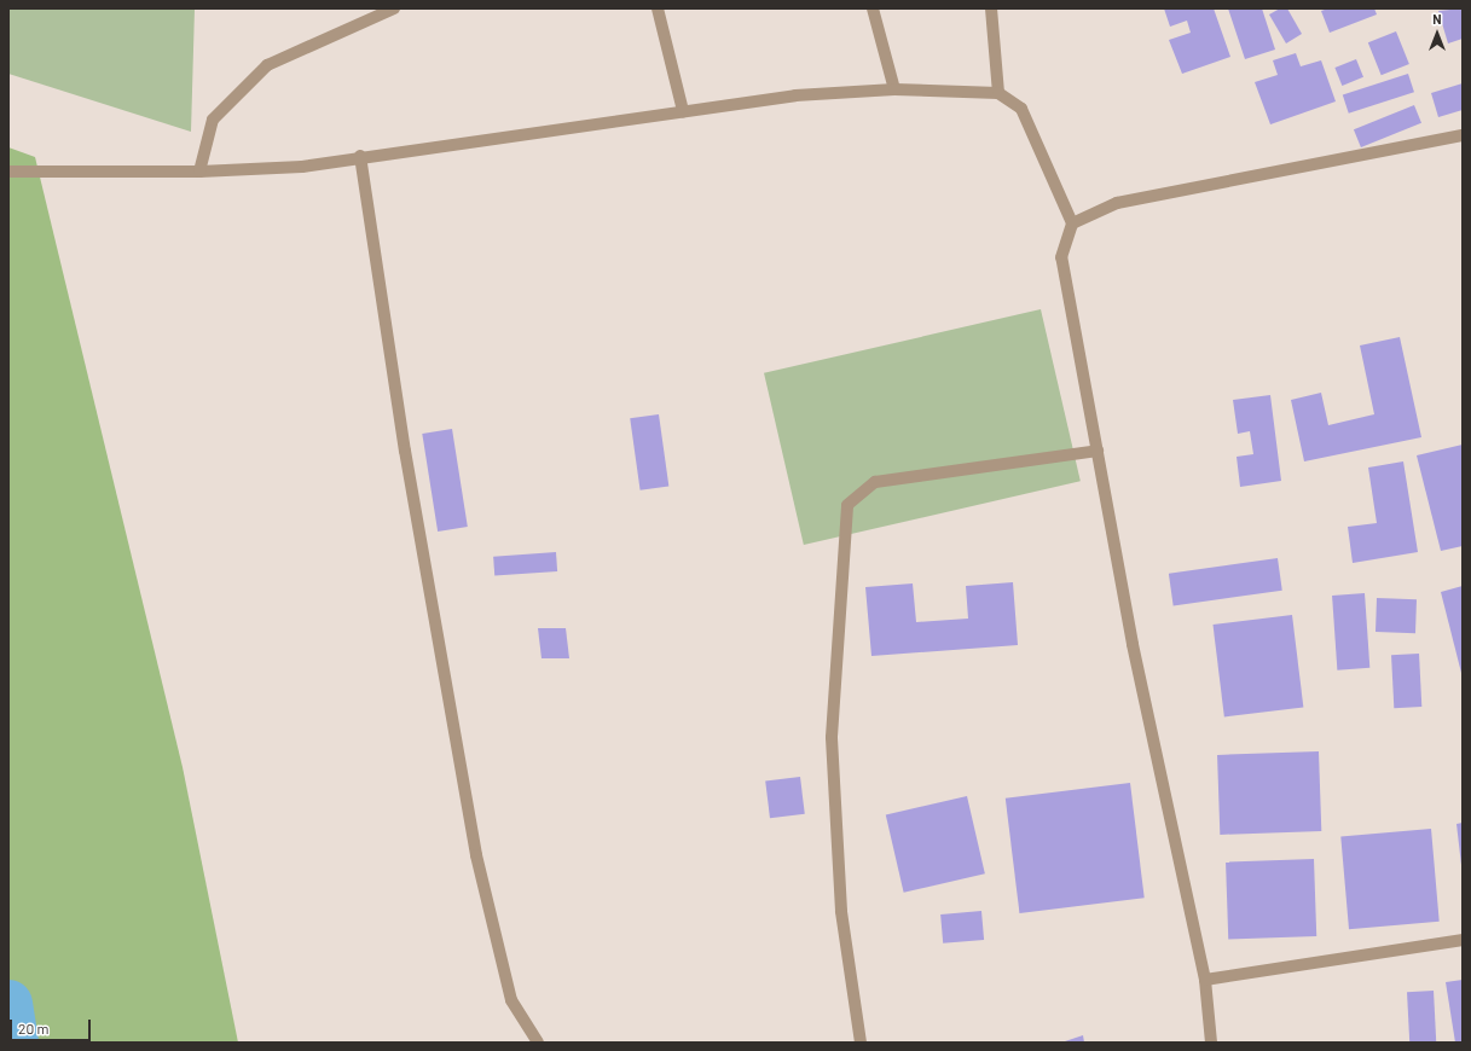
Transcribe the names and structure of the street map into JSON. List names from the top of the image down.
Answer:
{
  "scale_bar": "20 m",
  "north": "top"
}
